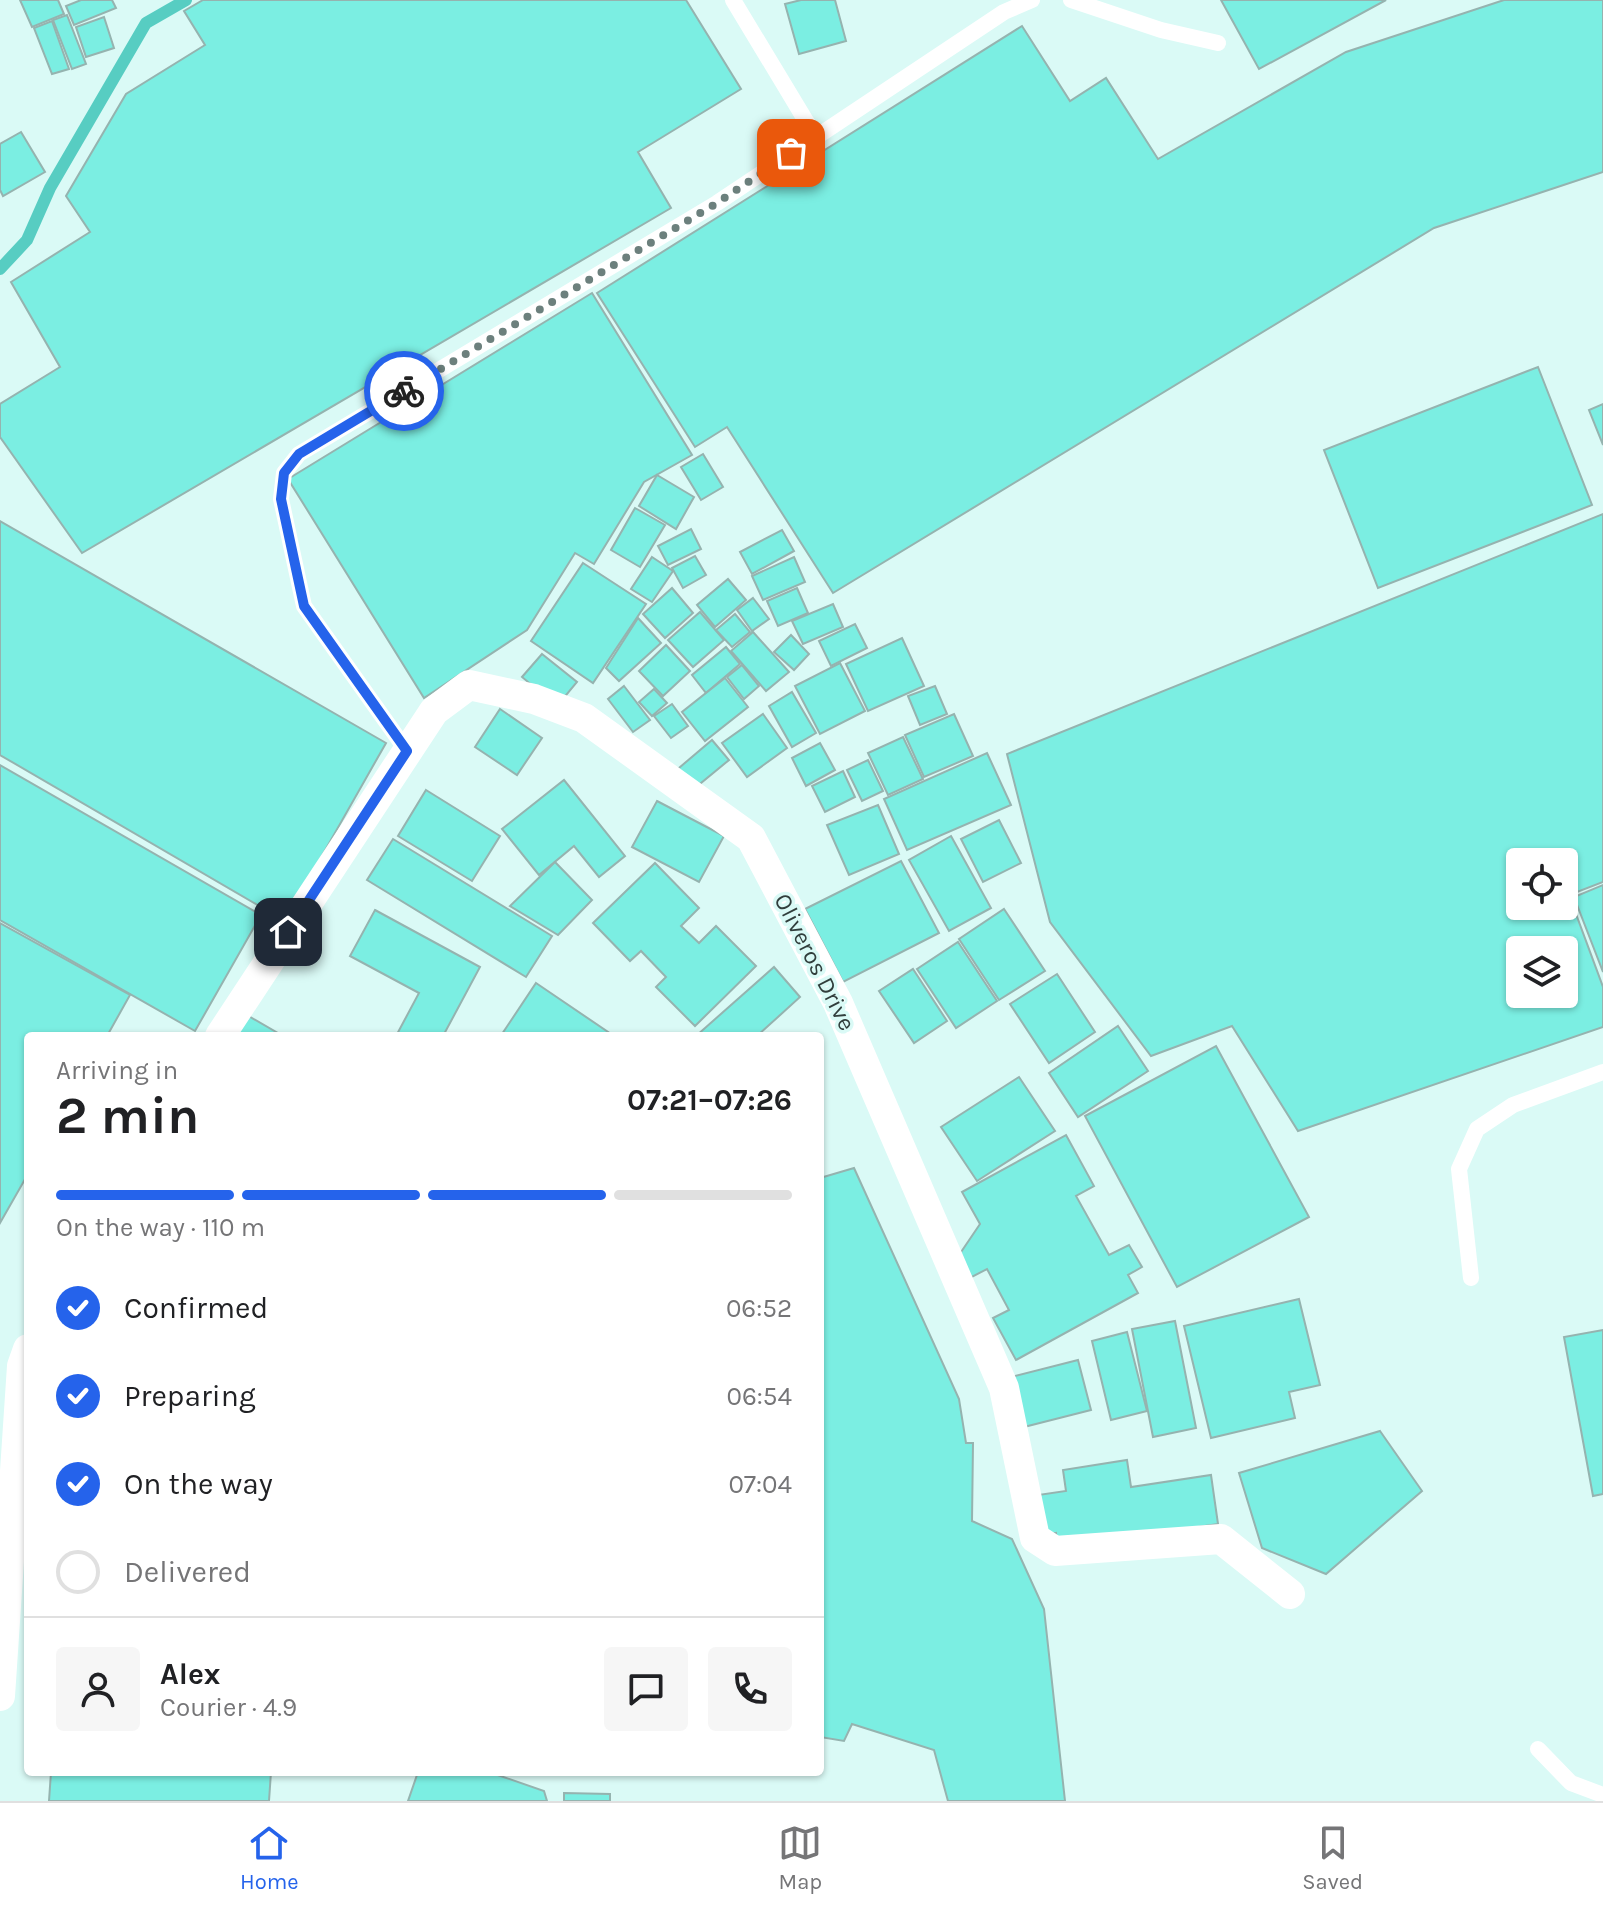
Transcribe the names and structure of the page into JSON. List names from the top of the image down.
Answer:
{
  "streets": {
    "street": ["Oliveros Drive"]
  },
  "page": {
    "heading": ["2 min", "Arriving in", "07:21–07:26"],
    "panel": ["Alex", "Courier · 4.9"],
    "bar": "On the way · 110 m",
    "list": [
      ["Confirmed", "06:52"],
      ["Preparing", "06:54"],
      ["On the way", "07:04"],
      "Delivered"
    ],
    "tabs": ["Home", "Map", "Saved"]
  }
}
